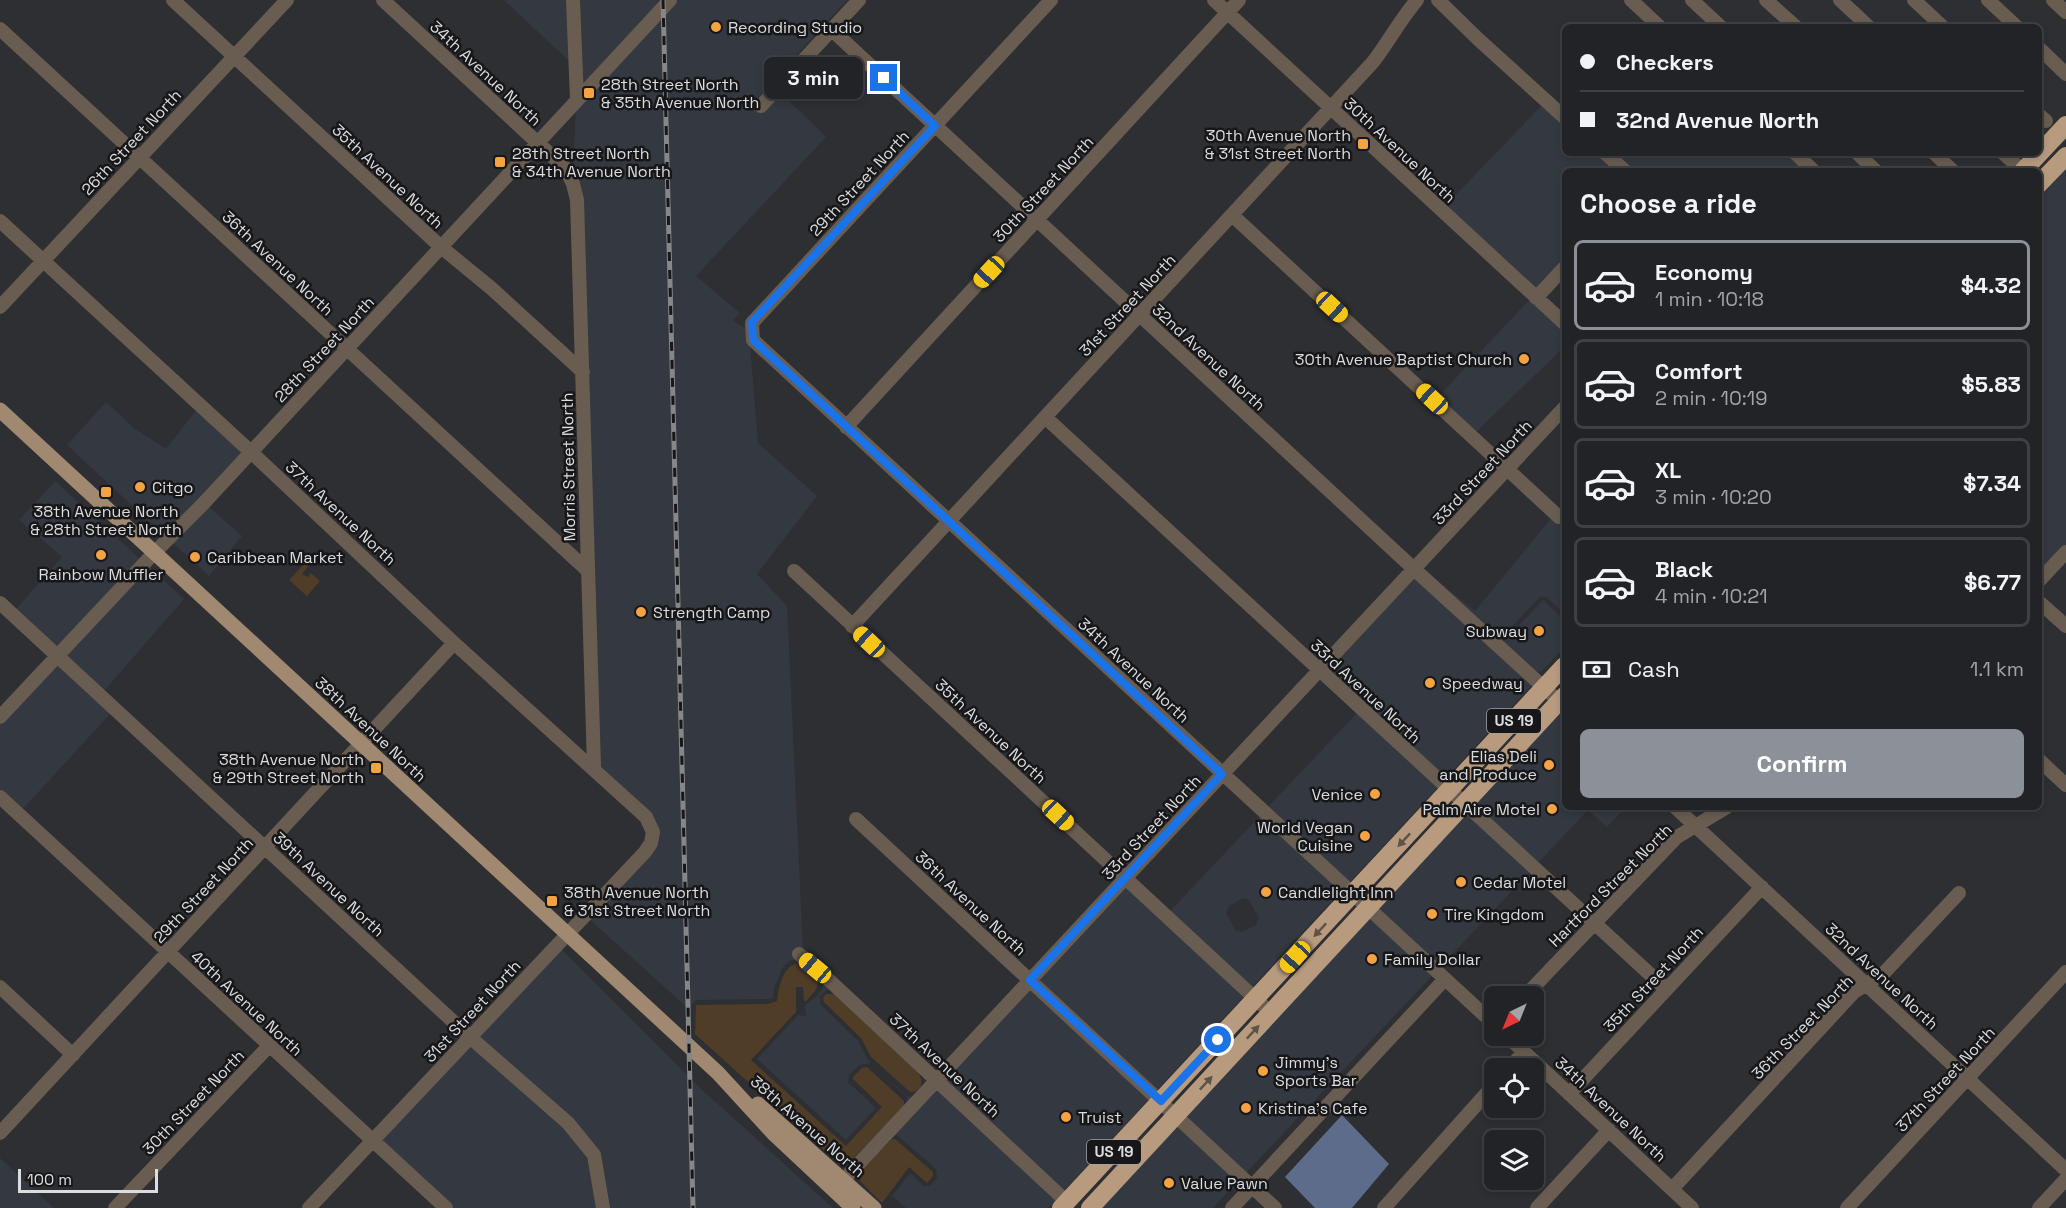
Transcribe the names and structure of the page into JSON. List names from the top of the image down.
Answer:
{
  "streets": {
    "highway": ["US 19"],
    "main road": ["38th Avenue North"],
    "street": [
      "34th Avenue North",
      "26th Street North",
      "30th Avenue North",
      "35th Avenue North",
      "29th Street North",
      "30th Street North",
      "36th Avenue North",
      "31st Street North",
      "28th Street North",
      "32nd Avenue North",
      "Morris Street North",
      "33rd Street North",
      "37th Avenue North",
      "33rd Avenue North",
      "39th Avenue North",
      "Hartford Street North",
      "35th Street North",
      "40th Avenue North",
      "36th Street North",
      "37th Street North"
    ]
  },
  "crossings": [
    ["34th Avenue North", "29th Street North"],
    ["34th Avenue North", "30th Street North"],
    ["34th Avenue North", "31st Street North"],
    ["34th Avenue North", "28th Street North"],
    ["34th Avenue North", "Morris Street North"],
    ["34th Avenue North", "33rd Street North"],
    ["34th Avenue North", "US 19"],
    ["34th Avenue North", "35th Street North"],
    ["34th Avenue North", "36th Street North"],
    ["26th Street North", "35th Avenue North"],
    ["26th Street North", "36th Avenue North"],
    ["26th Street North", "37th Avenue North"],
    ["30th Avenue North", "30th Street North"],
    ["30th Avenue North", "31st Street North"],
    ["35th Avenue North", "31st Street North"],
    ["35th Avenue North", "28th Street North"],
    ["35th Avenue North", "Morris Street North"],
    ["35th Avenue North", "33rd Street North"],
    ["35th Avenue North", "US 19"],
    ["29th Street North", "32nd Avenue North"],
    ["29th Street North", "37th Avenue North"],
    ["29th Street North", "38th Avenue North"],
    ["29th Street North", "39th Avenue North"],
    ["29th Street North", "40th Avenue North"],
    ["30th Street North", "32nd Avenue North"],
    ["30th Street North", "40th Avenue North"],
    ["36th Avenue North", "28th Street North"],
    ["36th Avenue North", "Morris Street North"],
    ["36th Avenue North", "33rd Street North"],
    ["36th Avenue North", "US 19"],
    ["31st Street North", "32nd Avenue North"],
    ["31st Street North", "37th Avenue North"],
    ["31st Street North", "33rd Avenue North"],
    ["31st Street North", "38th Avenue North"],
    ["31st Street North", "39th Avenue North"],
    ["31st Street North", "40th Avenue North"],
    ["28th Street North", "37th Avenue North"],
    ["28th Street North", "38th Avenue North"],
    ["28th Street North", "39th Avenue North"],
    ["32nd Avenue North", "33rd Street North"],
    ["32nd Avenue North", "US 19"],
    ["32nd Avenue North", "Hartford Street North"],
    ["32nd Avenue North", "35th Street North"],
    ["32nd Avenue North", "36th Street North"],
    ["32nd Avenue North", "37th Street North"],
    ["Morris Street North", "37th Avenue North"],
    ["33rd Street North", "37th Avenue North"],
    ["33rd Street North", "33rd Avenue North"],
    ["33rd Street North", "38th Avenue North"],
    ["37th Avenue North", "US 19"],
    ["33rd Avenue North", "US 19"],
    ["33rd Avenue North", "Hartford Street North"],
    ["33rd Avenue North", "35th Street North"]
  ],
  "places": {
    "other": [
      "Recording Studio",
      "30th Avenue Baptist Church",
      "Citgo",
      "Rainbow Muffler",
      "Caribbean Market",
      "Strength Camp",
      "Subway",
      "Speedway",
      "Elias Deli and Produce",
      "Venice",
      "Palm Aire Motel",
      "World Vegan Cuisine",
      "Cedar Motel",
      "Candlelight Inn",
      "Tire Kingdom",
      "Family Dollar",
      "Jimmy's Sports Bar",
      "Kristina's Cafe",
      "Truist",
      "Value Pawn"
    ],
    "transit": [
      "28th Street North & 35th Avenue North",
      "30th Avenue North & 31st Street North",
      "28th Street North & 34th Avenue North",
      "38th Avenue North & 28th Street North",
      "38th Avenue North & 29th Street North",
      "38th Avenue North & 31st Street North"
    ]
  },
  "scale_bar": "100 m",
  "north": "bottom left",
  "page": {
    "banner": ["Checkers", "32nd Avenue North"],
    "bubble": "3 min",
    "heading": "Choose a ride",
    "list": [
      {
        "name": "Economy",
        "note": "1 min · 10:18",
        "value": "$4.32"
      },
      {
        "name": "Comfort",
        "note": "2 min · 10:19",
        "value": "$5.83"
      },
      {
        "name": "XL",
        "note": "3 min · 10:20",
        "value": "$7.34"
      },
      {
        "name": "Black",
        "note": "4 min · 10:21",
        "value": "$6.77"
      }
    ],
    "pay": ["Cash", "1.1 km"],
    "buttons": "Confirm",
    "scale": "100 m"
  }
}
